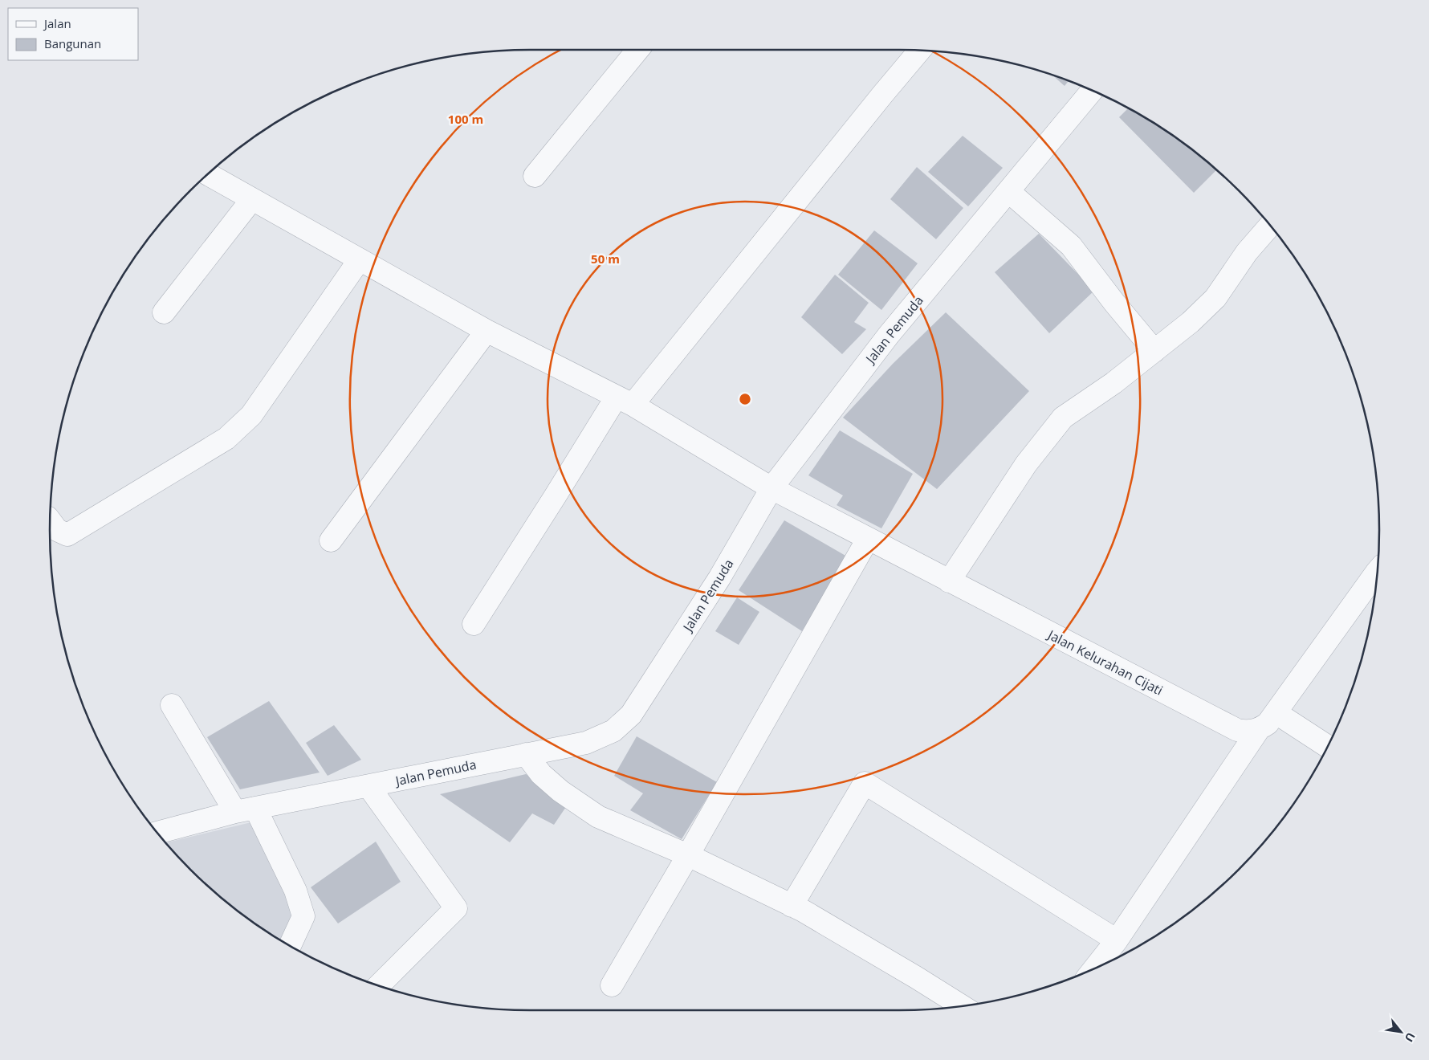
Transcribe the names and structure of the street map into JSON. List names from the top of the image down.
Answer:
{
  "streets": {
    "street": ["Jalan Pemuda", "Jalan Kelurahan Cijati"]
  },
  "crossings": [
    ["Jalan Pemuda", "Jalan Kelurahan Cijati"]
  ],
  "legend": ["Jalan", "Bangunan"],
  "north": "bottom right",
  "rings": ["100 m", "50 m"]
}
